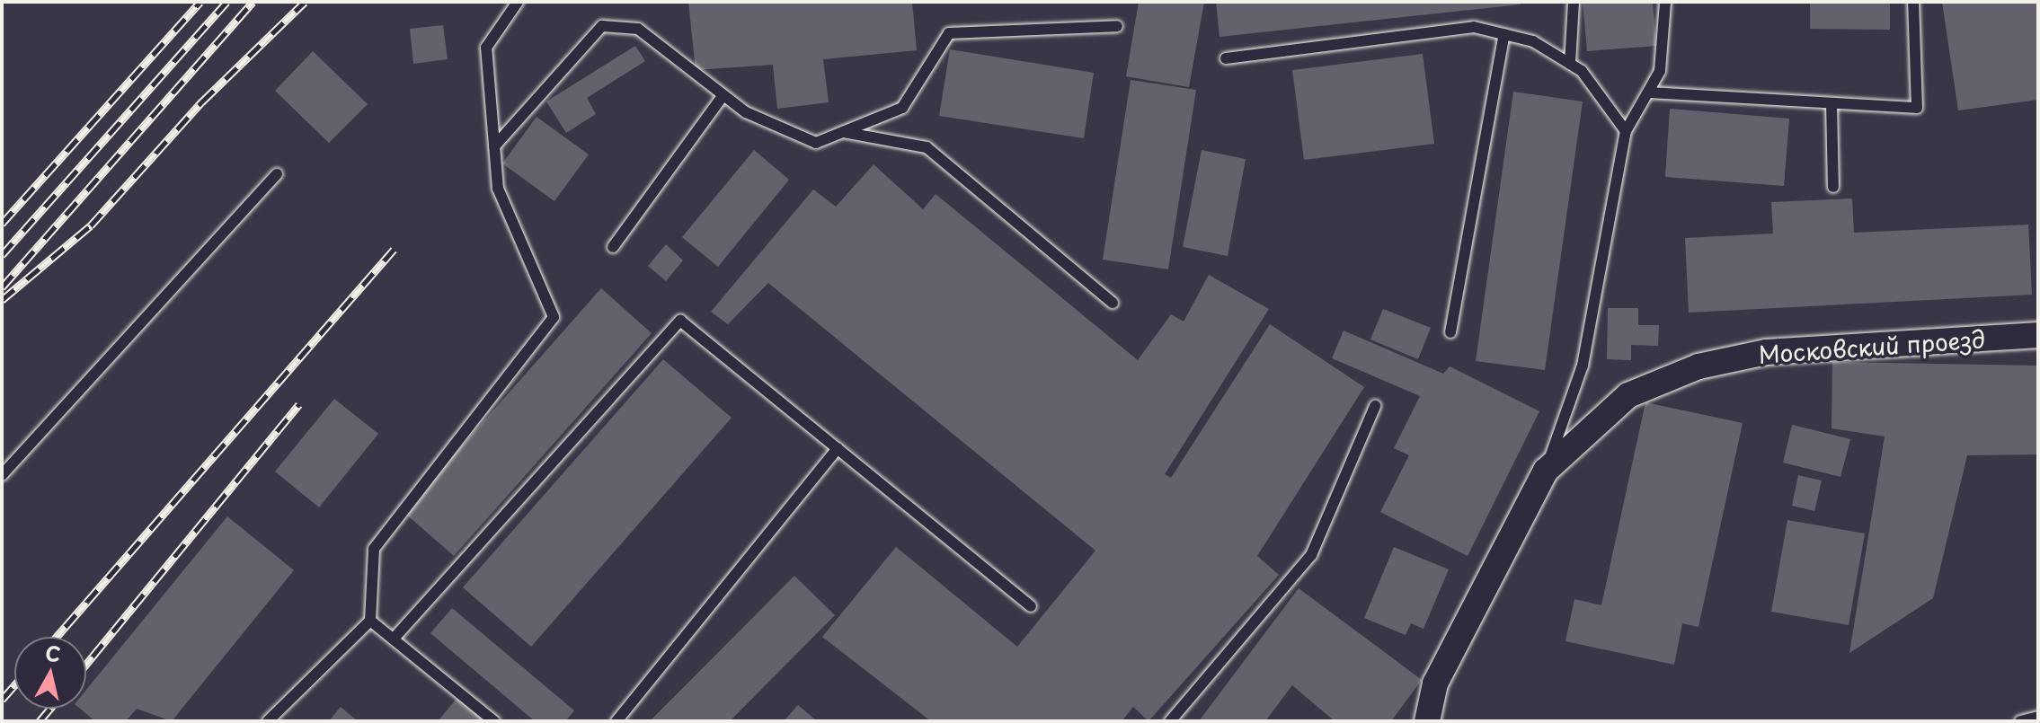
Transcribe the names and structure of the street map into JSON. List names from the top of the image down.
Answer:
{
  "streets": {
    "street": ["Московский проезд"]
  },
  "north": "top"
}
